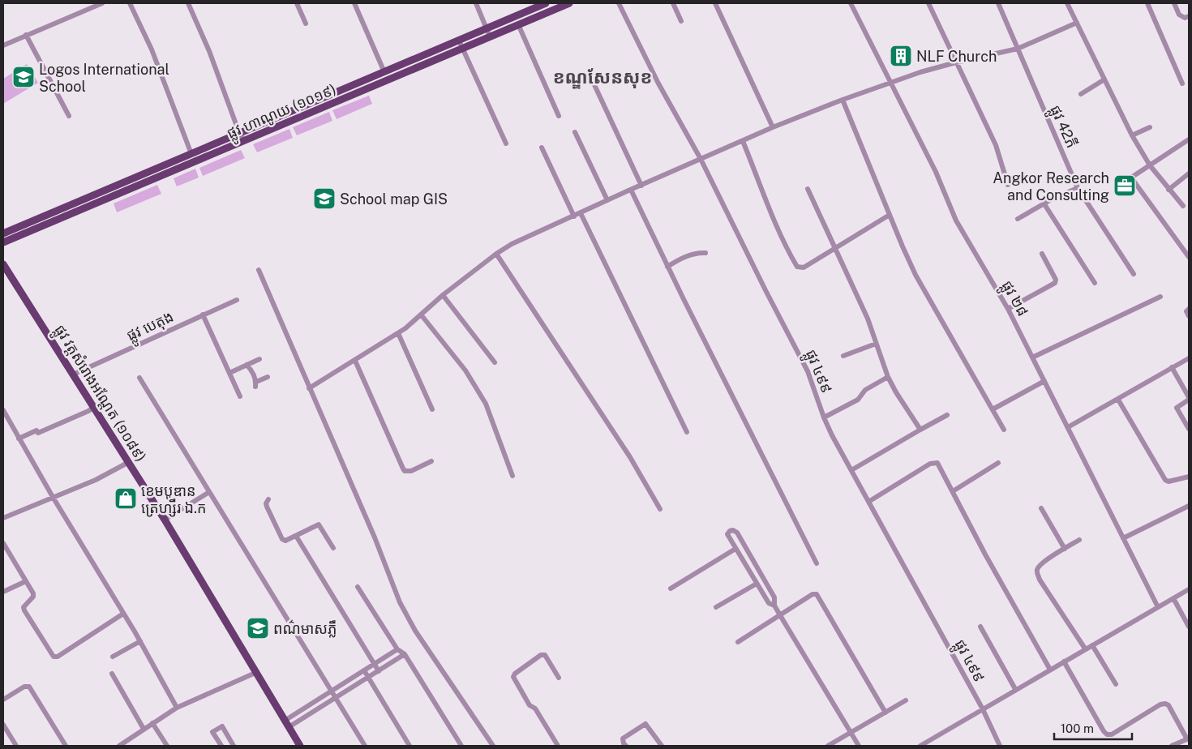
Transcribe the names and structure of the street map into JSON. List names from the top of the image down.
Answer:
{
  "streets": {
    "main road": ["ផ្លូវ ហាណូយ (១០១៩)", "ផ្លូវ វត្តសំរោងអណ្ដែត (១០៨៩)"],
    "street": [
      "ផ្លូវ 42ភី",
      "ផ្លូវ ២៨",
      "ផ្លូវ បេតុង",
      "ផ្លូវ ៤៩៩"
    ]
  },
  "crossings": [
    ["ផ្លូវ បេតុង", "ផ្លូវ វត្តសំរោងអណ្ដែត (១០៨៩)"]
  ],
  "districts": ["ខណ្ឌសែនសុខ"],
  "places": {
    "building": ["NLF Church"],
    "school or university": ["Logos International School", "School map GIS", "ពណ៌មាសភ្លឺ"],
    "office": ["Angkor Research and Consulting"],
    "shop": ["ខេមបូឌាន ត្រេហ្សឺរ ឯ.ក"]
  },
  "scale_bar": "100 m"
}
